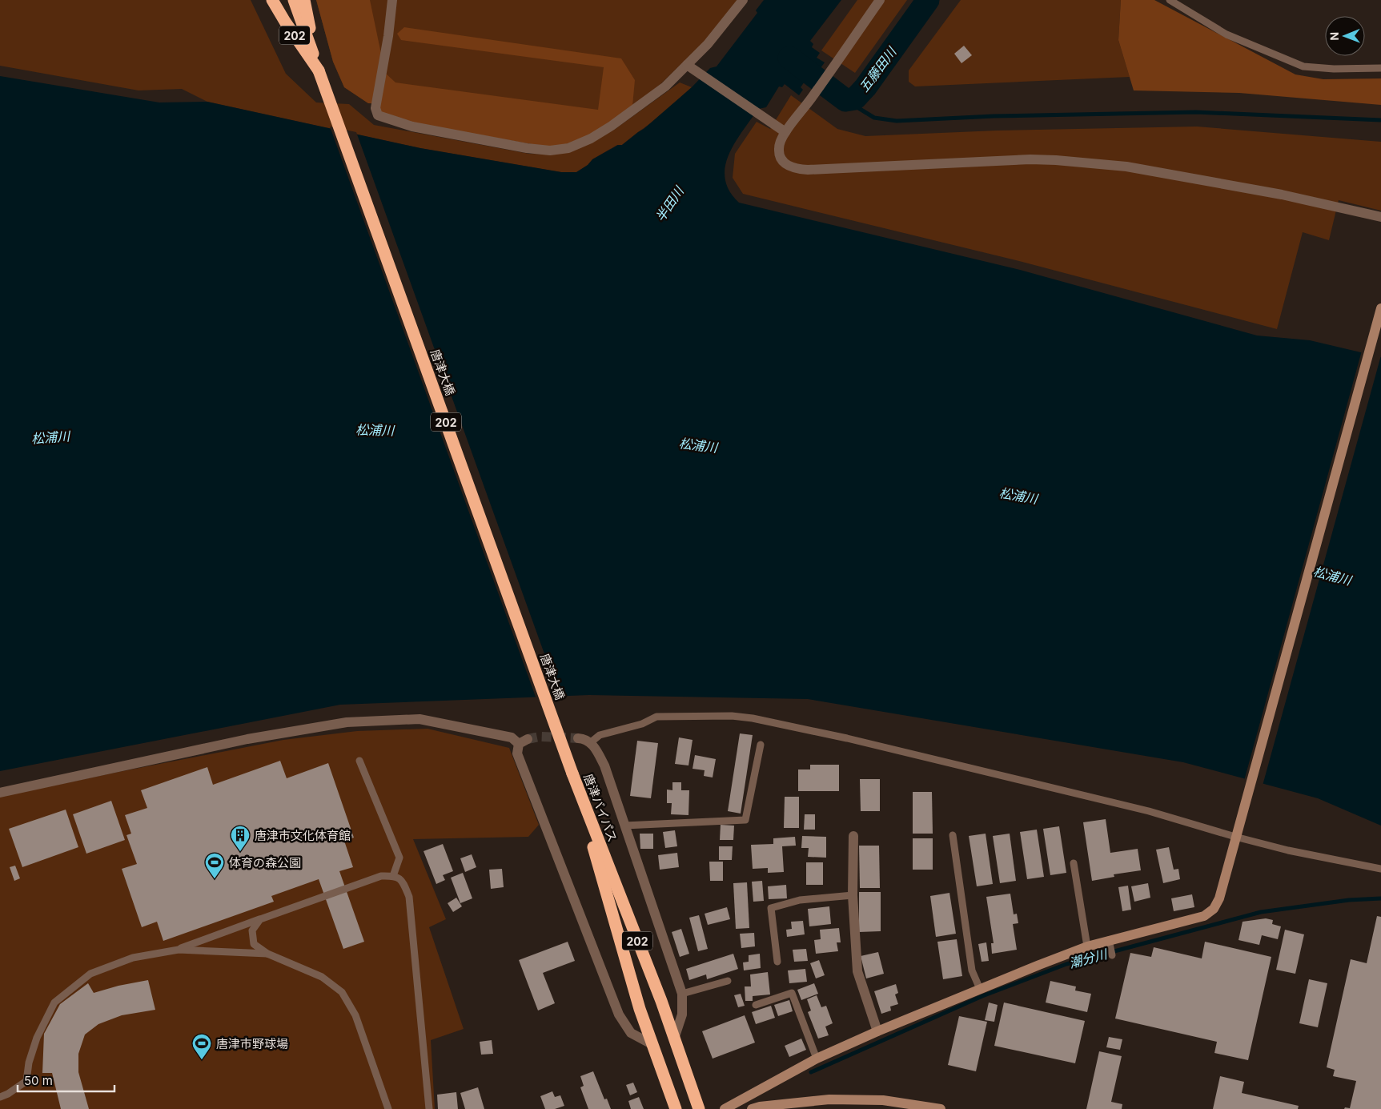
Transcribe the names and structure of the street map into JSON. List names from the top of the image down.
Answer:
{
  "streets": {
    "highway": ["202", "唐津大橋", "唐津バイパス"]
  },
  "crossings": [
    ["202", "唐津大橋"],
    ["唐津大橋", "唐津バイパス"]
  ],
  "water": [
    "五藤田川",
    "半田川",
    "松浦川",
    "潮分川"
  ],
  "places": {
    "building": ["唐津市文化体育館"],
    "sports": ["体育の森公園", "唐津市野球場"]
  },
  "scale_bar": "50 m",
  "north": "left"
}
